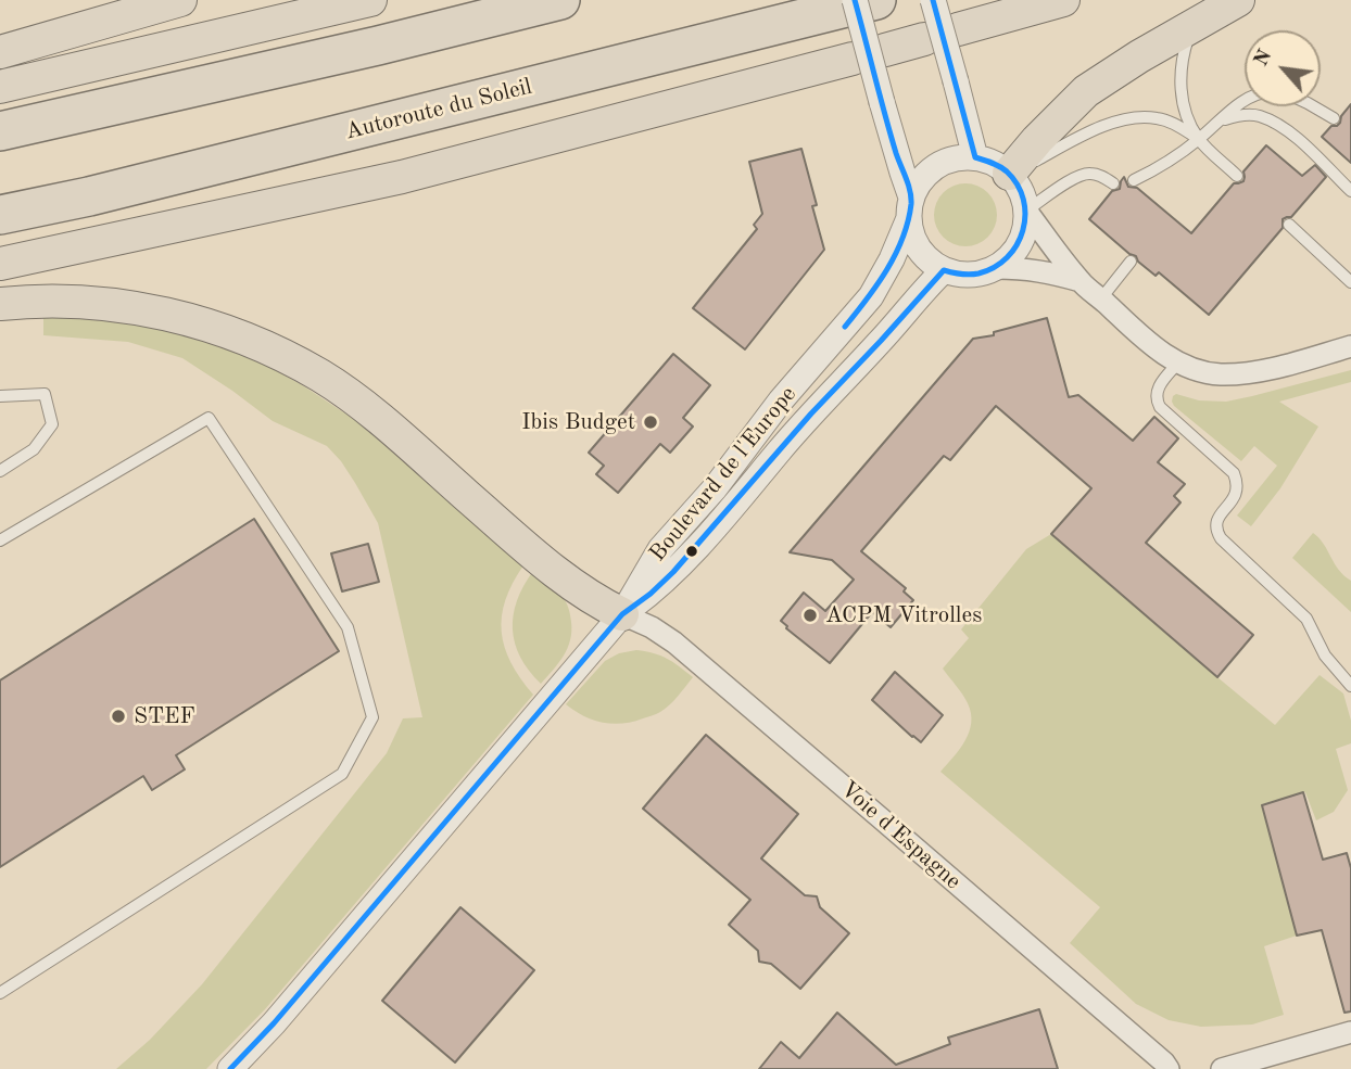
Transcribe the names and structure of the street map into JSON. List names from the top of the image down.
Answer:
{
  "streets": {
    "highway": ["Autoroute du Soleil"],
    "street": ["Boulevard de l'Europe", "Voie d'Espagne"]
  },
  "crossings": [
    ["Boulevard de l'Europe", "Voie d'Espagne"]
  ],
  "places": ["Ibis Budget", "ACPM Vitrolles", "STEF"],
  "north": "top left"
}
